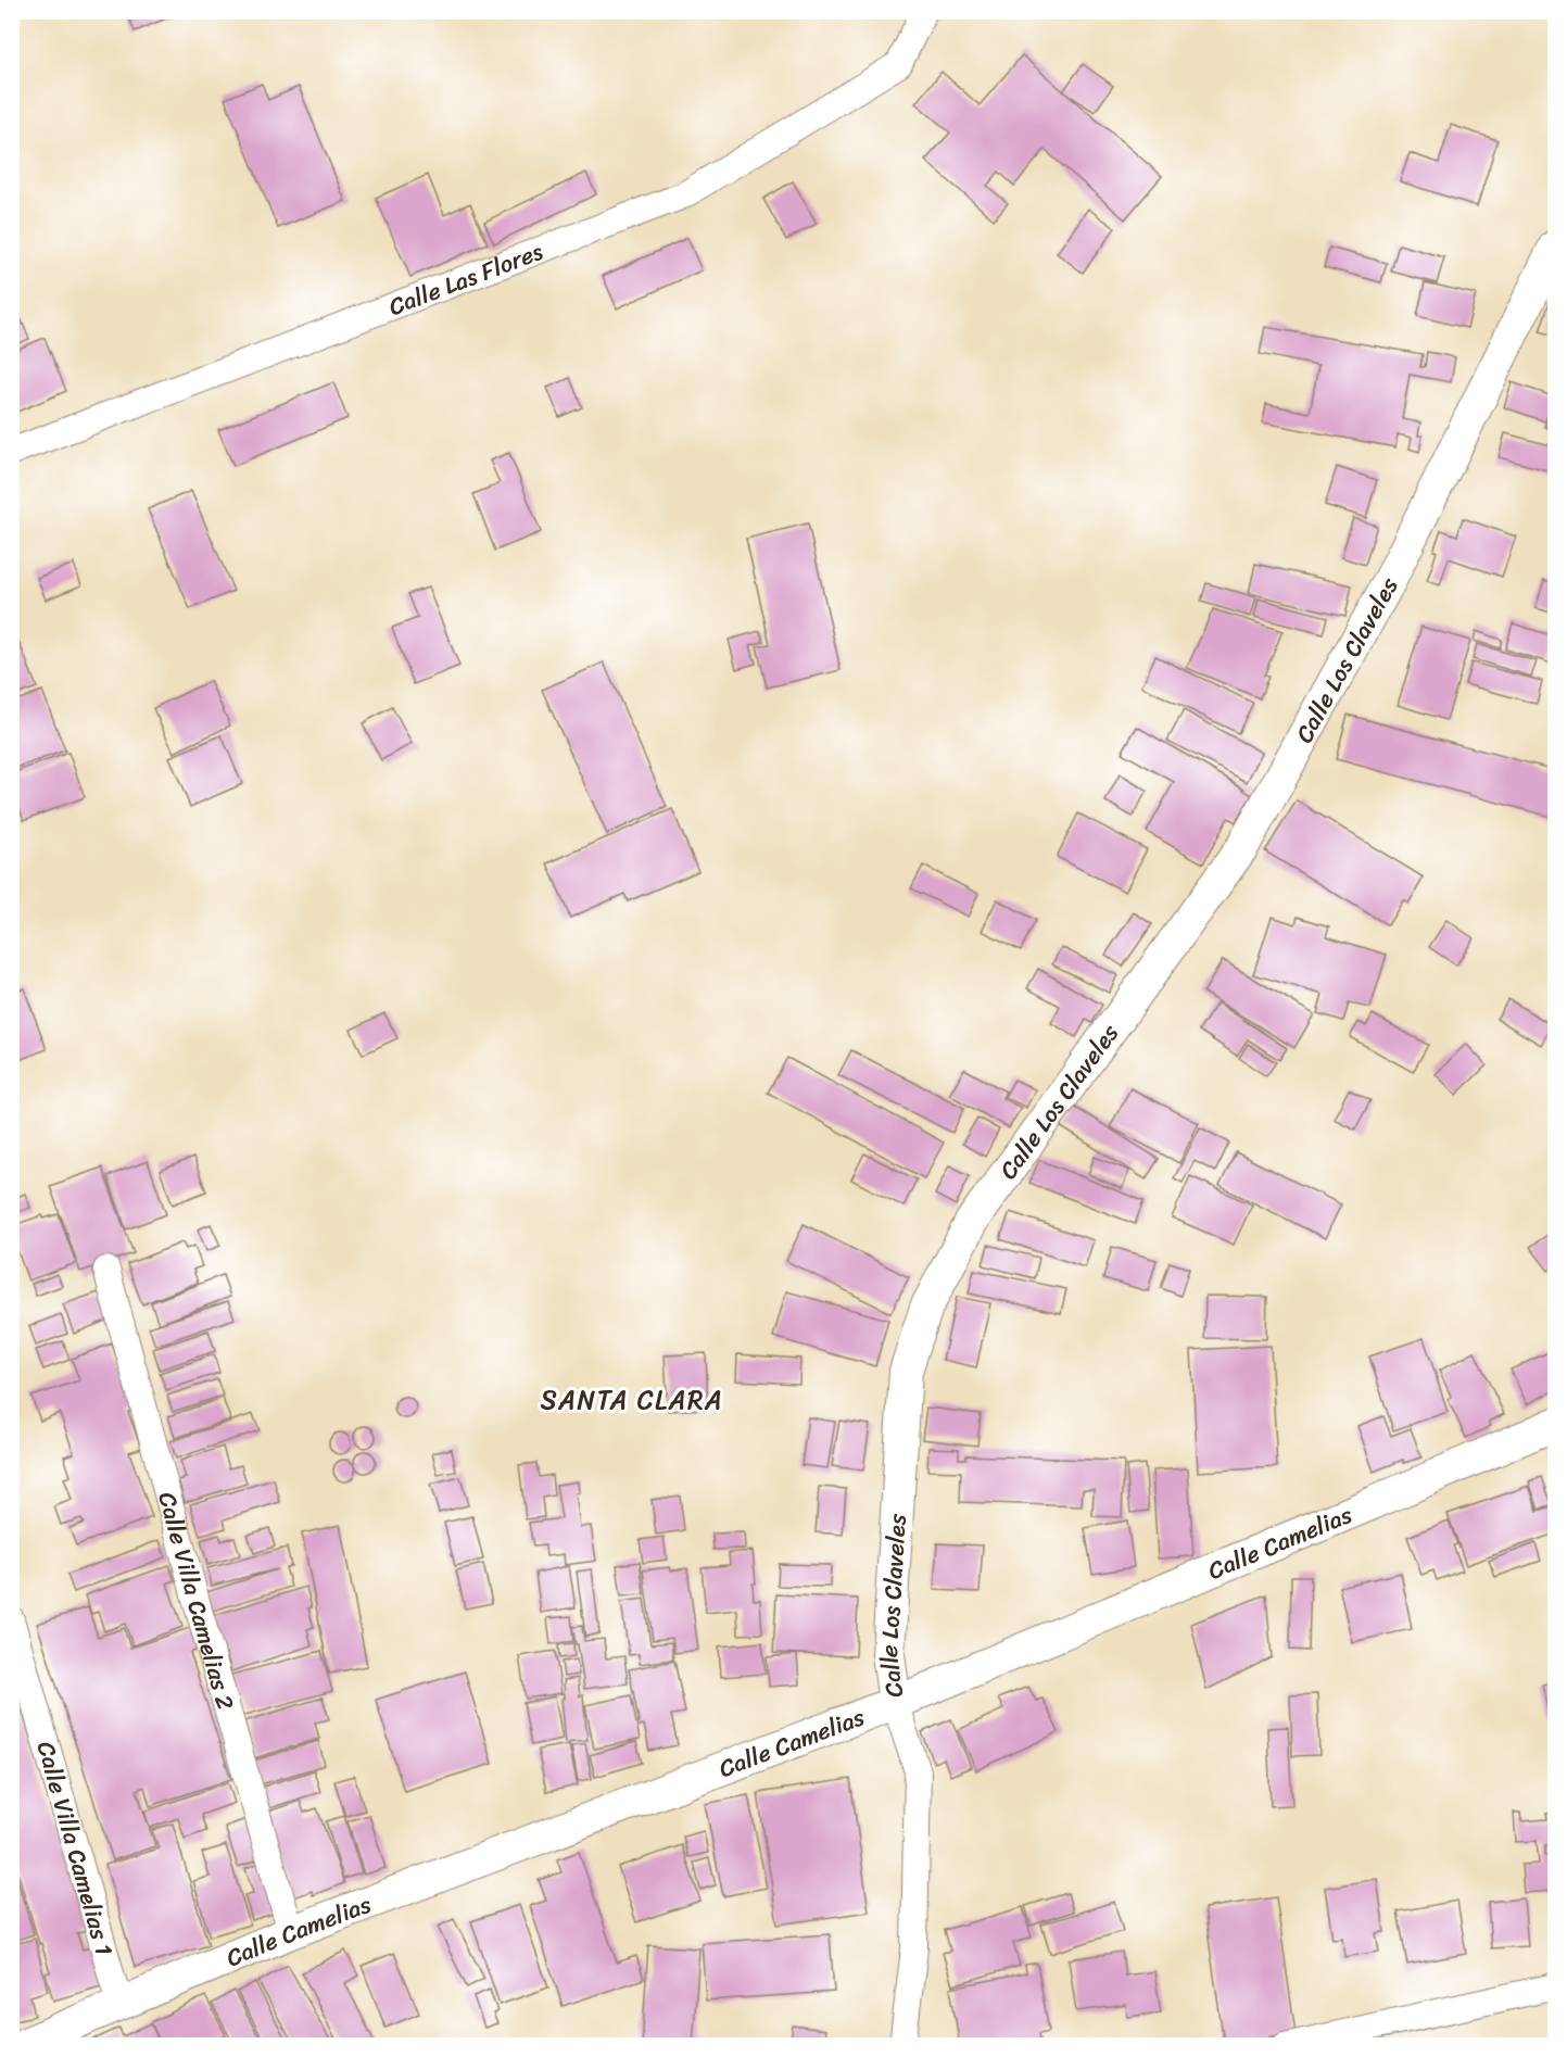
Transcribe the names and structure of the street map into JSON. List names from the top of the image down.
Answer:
{
  "streets": {
    "street": [
      "Calle Las Flores",
      "Calle Los Claveles",
      "Calle Camelias",
      "Calle Villa Camelias 2",
      "Calle Villa Camelias 1"
    ]
  },
  "crossings": [
    ["Calle Los Claveles", "Calle Camelias"],
    ["Calle Camelias", "Calle Villa Camelias 2"],
    ["Calle Camelias", "Calle Villa Camelias 1"]
  ],
  "districts": ["SANTA CLARA"]
}
